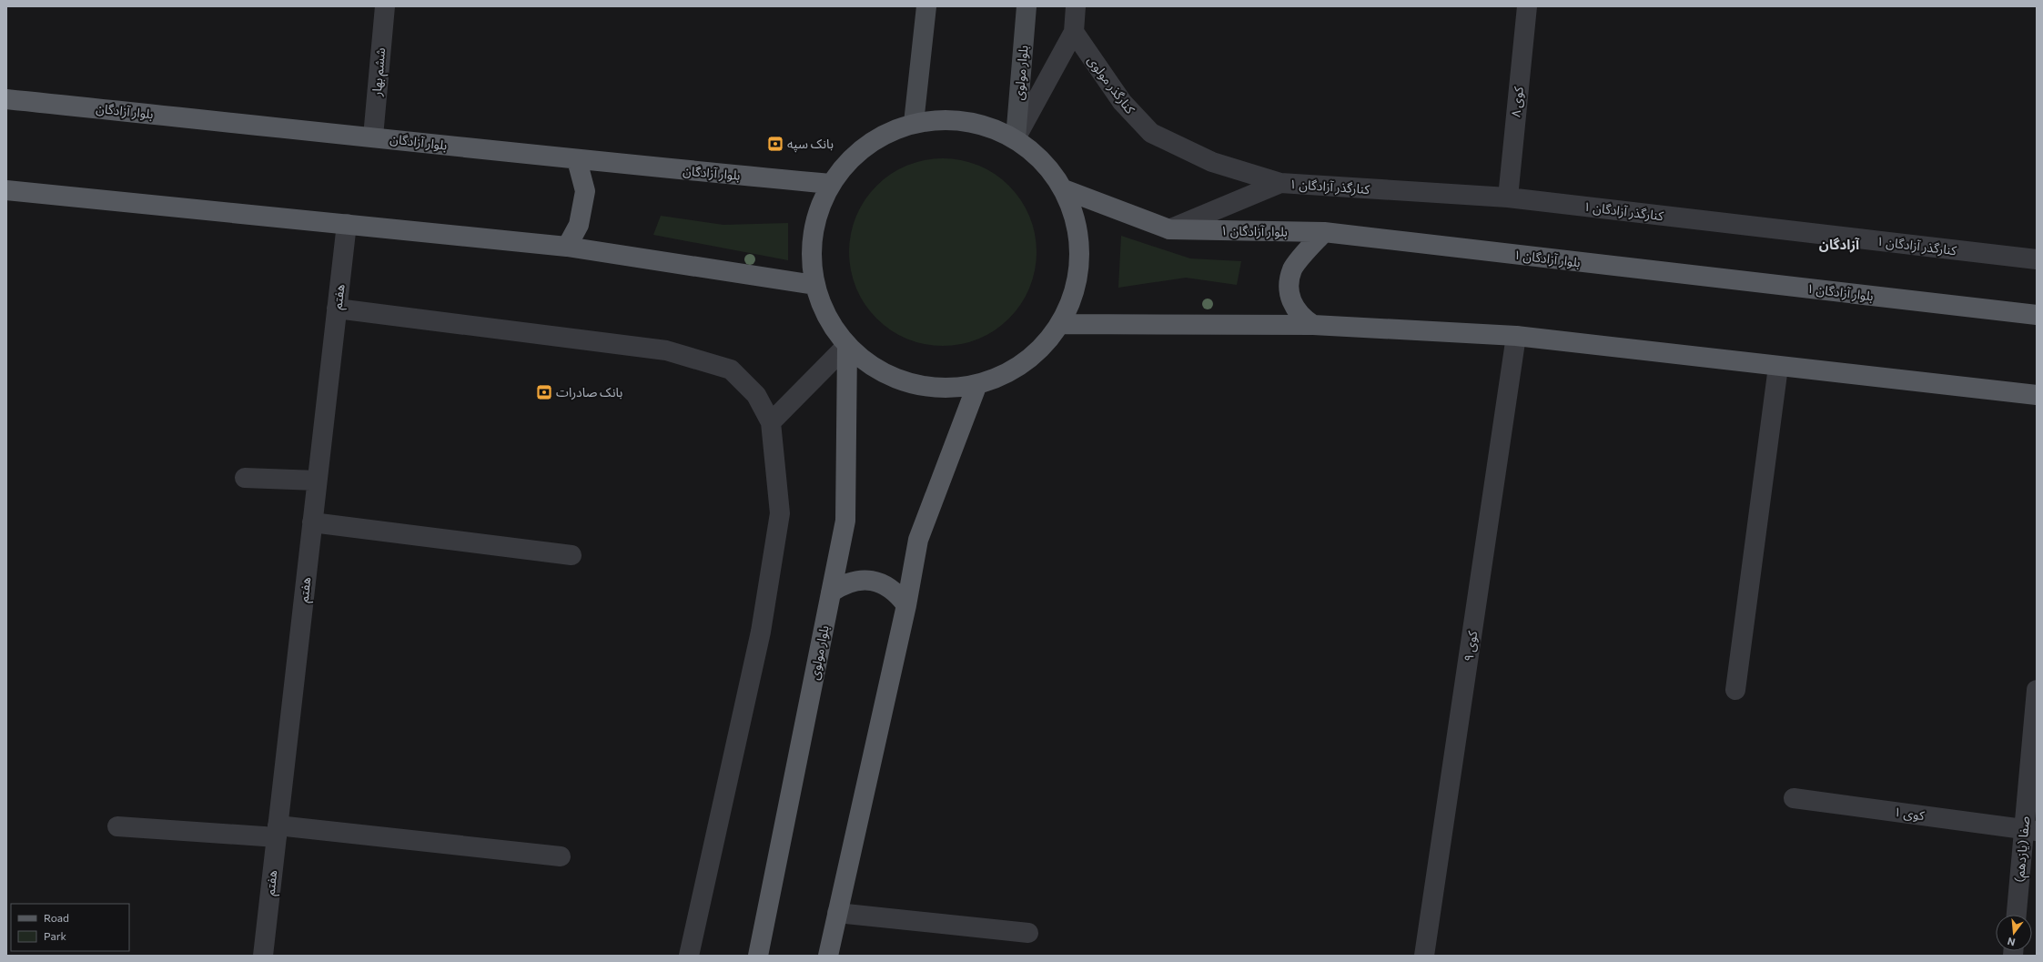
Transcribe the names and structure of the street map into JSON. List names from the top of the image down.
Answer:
{
  "streets": {
    "main road": ["بلوار مولوی", "بلوار آزادگان", "بلوار آزادگان ۱"],
    "street": [
      "ششم بهار",
      "کنارگذر مولوی",
      "کوی ۸",
      "کنارگذر آزادگان ۱",
      "هفتم",
      "کوی ۹",
      "کوی ۱",
      "صفا (یازدهم)"
    ]
  },
  "crossings": [
    ["ششم بهار", "بلوار آزادگان"],
    ["کنارگذر مولوی", "کنارگذر آزادگان ۱"],
    ["کوی ۸", "کنارگذر آزادگان ۱"],
    ["کوی ۱", "صفا (یازدهم)"]
  ],
  "districts": ["آزادگان"],
  "places": {
    "bank": ["بانک سپه", "بانک صادرات"]
  },
  "legend": ["Road", "Park"],
  "north": "bottom"
}
